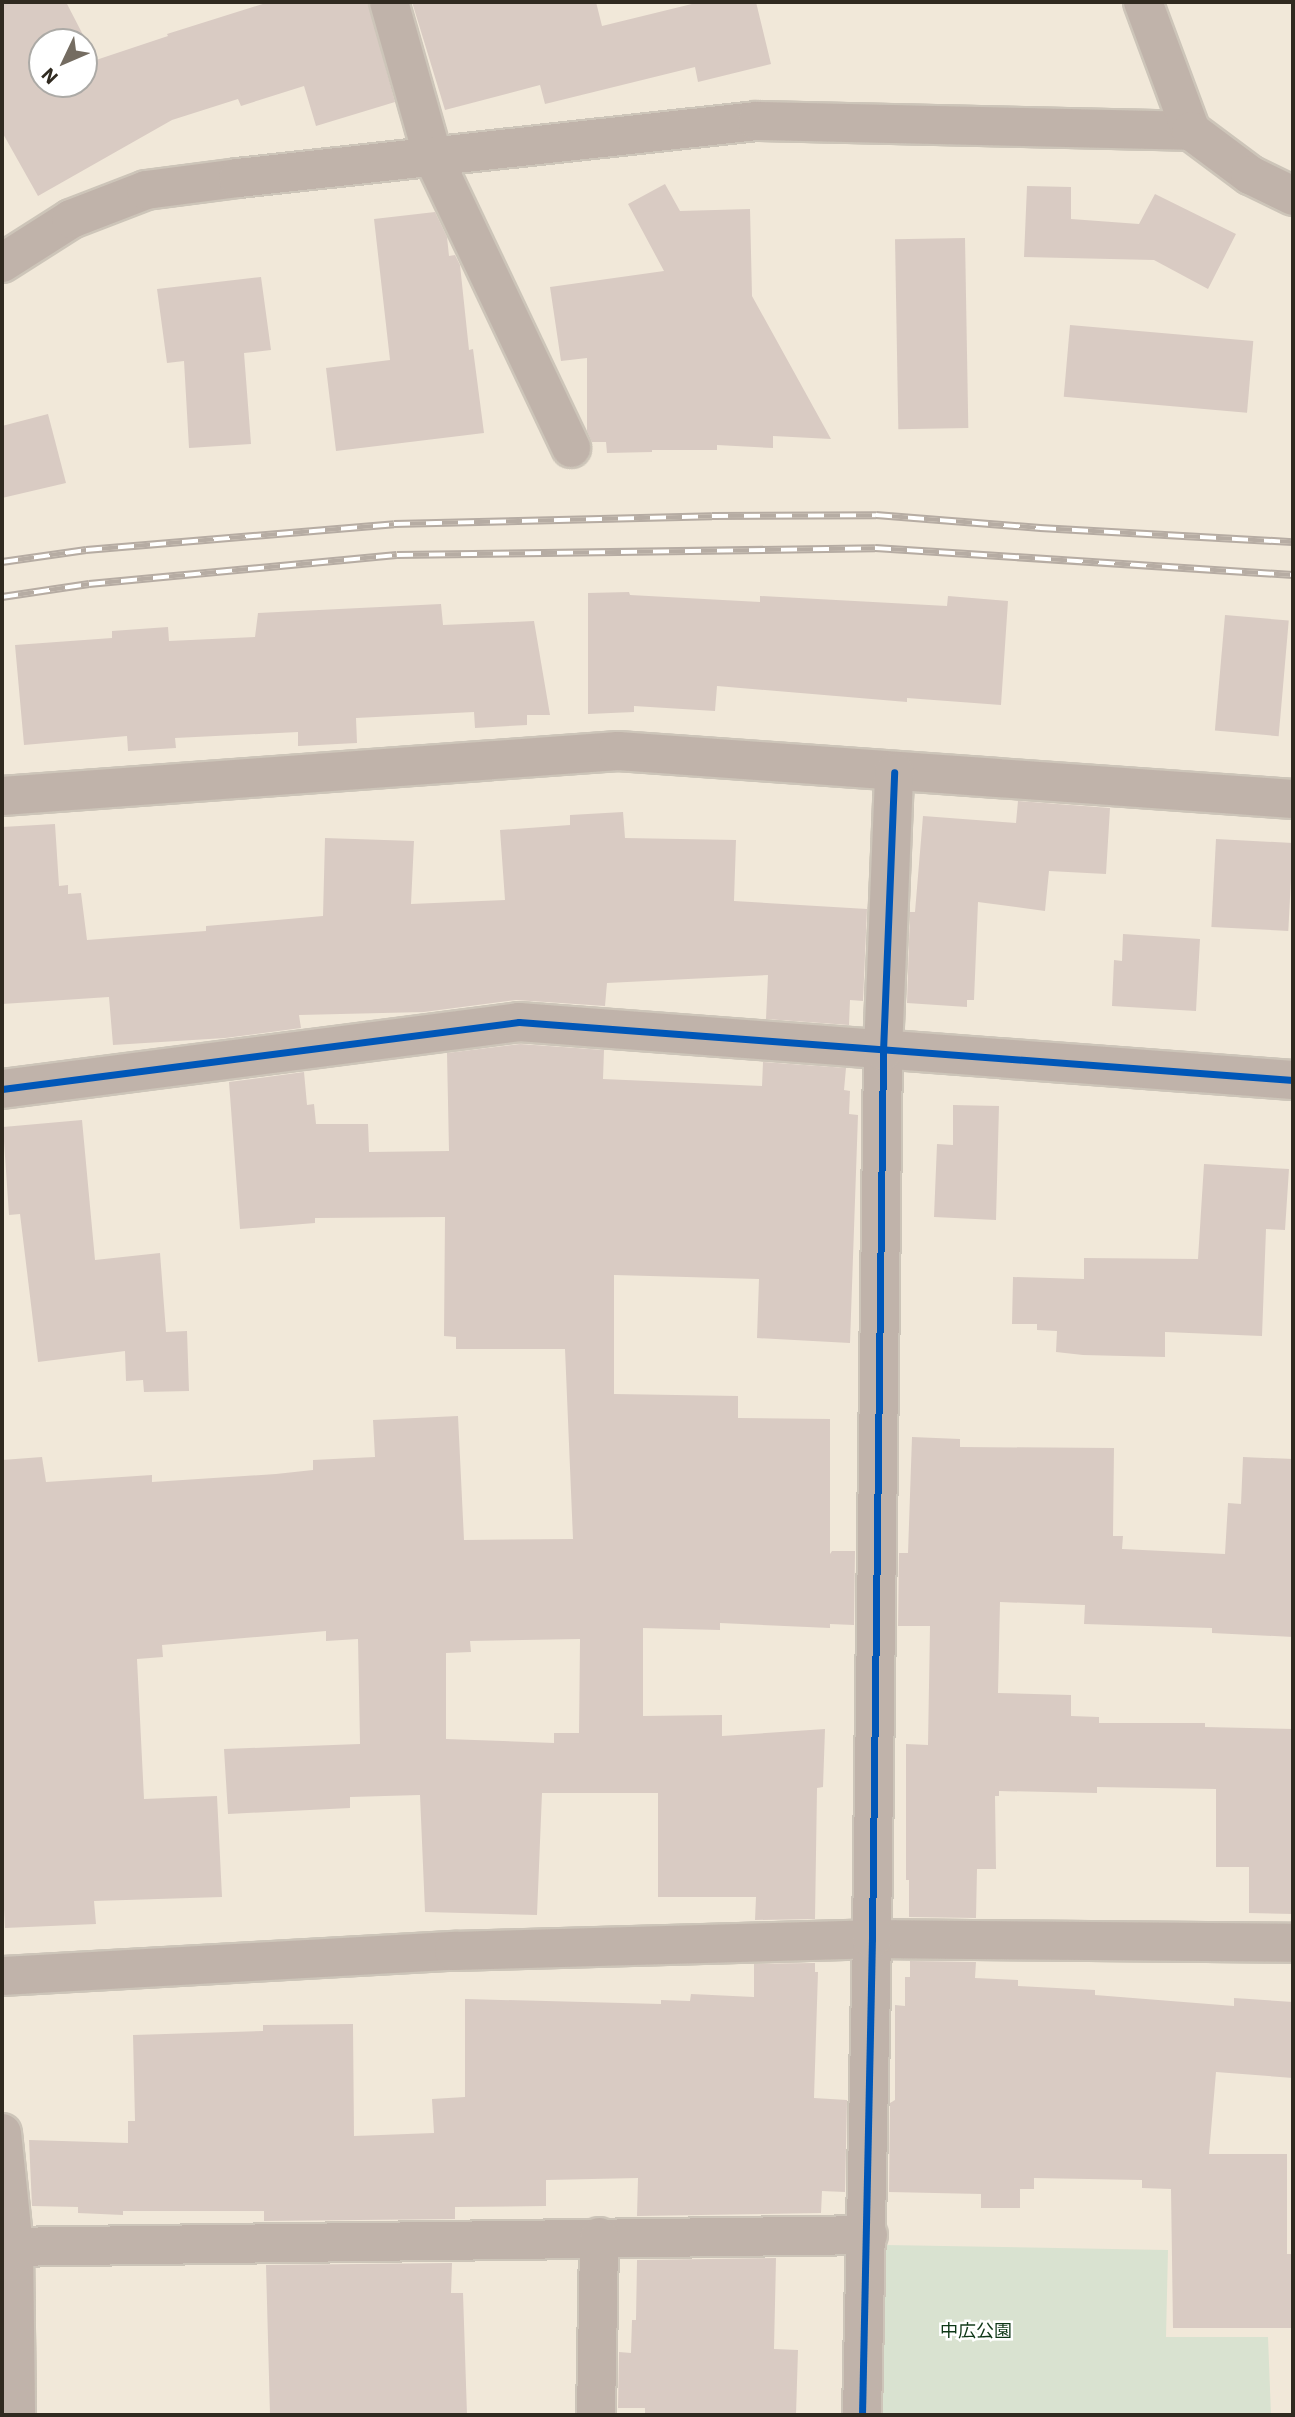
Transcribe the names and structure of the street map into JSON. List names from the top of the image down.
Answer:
{
  "parks": ["中広公園"],
  "north": "bottom left"
}
